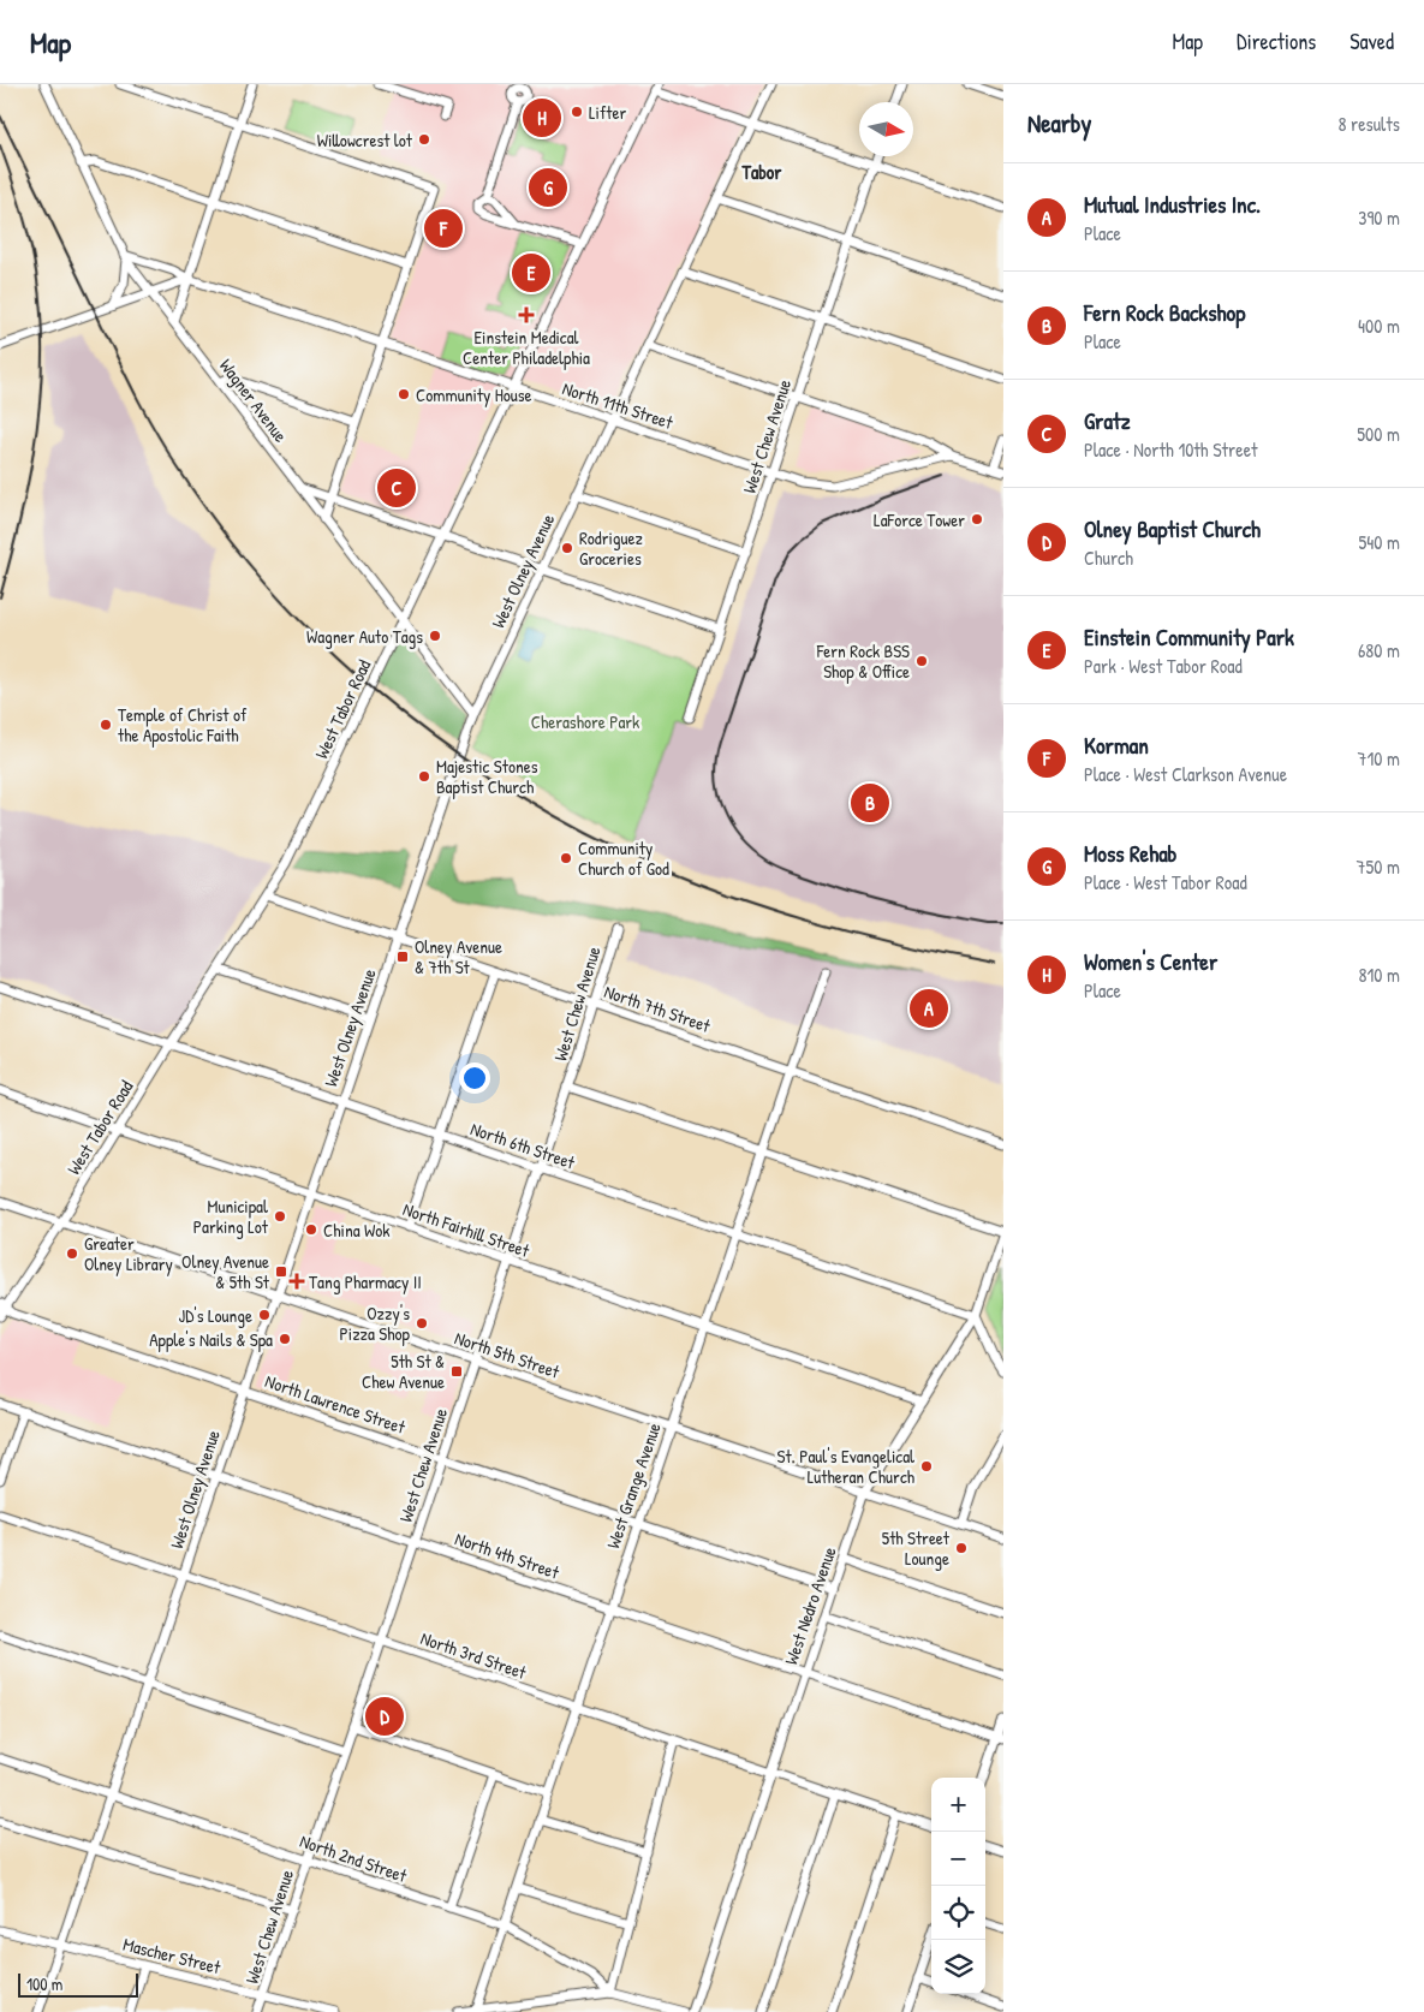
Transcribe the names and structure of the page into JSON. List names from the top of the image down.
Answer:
{
  "streets": {
    "street": [
      "Wagner Avenue",
      "North 11th Street",
      "West Chew Avenue",
      "West Olney Avenue",
      "West Tabor Road",
      "North 7th Street",
      "North 6th Street",
      "North Fairhill Street",
      "North 5th Street",
      "North Lawrence Street",
      "West Grange Avenue",
      "North 4th Street",
      "West Nedro Avenue",
      "North 3rd Street",
      "North 2nd Street",
      "Mascher Street"
    ]
  },
  "crossings": [
    ["Wagner Avenue", "North 11th Street"],
    ["Wagner Avenue", "West Olney Avenue"],
    ["Wagner Avenue", "West Tabor Road"],
    ["North 11th Street", "West Chew Avenue"],
    ["North 11th Street", "West Olney Avenue"],
    ["North 11th Street", "West Tabor Road"],
    ["West Chew Avenue", "North 7th Street"],
    ["West Chew Avenue", "North 6th Street"],
    ["West Chew Avenue", "North Fairhill Street"],
    ["West Chew Avenue", "North 5th Street"],
    ["West Chew Avenue", "North Lawrence Street"],
    ["West Chew Avenue", "North 4th Street"],
    ["West Chew Avenue", "North 3rd Street"],
    ["West Chew Avenue", "North 2nd Street"],
    ["West Chew Avenue", "Mascher Street"],
    ["West Olney Avenue", "North 7th Street"],
    ["West Olney Avenue", "North 6th Street"],
    ["West Olney Avenue", "North Fairhill Street"],
    ["West Olney Avenue", "North 5th Street"],
    ["West Olney Avenue", "North Lawrence Street"],
    ["West Olney Avenue", "North 4th Street"],
    ["West Olney Avenue", "North 3rd Street"],
    ["West Olney Avenue", "North 2nd Street"],
    ["West Olney Avenue", "Mascher Street"],
    ["West Tabor Road", "North 7th Street"],
    ["West Tabor Road", "North 6th Street"],
    ["West Tabor Road", "North Fairhill Street"],
    ["West Tabor Road", "North 5th Street"],
    ["West Tabor Road", "North Lawrence Street"],
    ["North 7th Street", "West Grange Avenue"],
    ["North 6th Street", "West Grange Avenue"],
    ["North 6th Street", "West Nedro Avenue"],
    ["North Fairhill Street", "West Grange Avenue"],
    ["North Fairhill Street", "West Nedro Avenue"],
    ["North 5th Street", "West Grange Avenue"],
    ["North 5th Street", "West Nedro Avenue"],
    ["North Lawrence Street", "West Grange Avenue"],
    ["North Lawrence Street", "West Nedro Avenue"],
    ["West Grange Avenue", "North 4th Street"],
    ["West Grange Avenue", "North 3rd Street"],
    ["West Grange Avenue", "North 2nd Street"],
    ["North 4th Street", "West Nedro Avenue"],
    ["West Nedro Avenue", "North 3rd Street"]
  ],
  "districts": ["Tabor"],
  "parks": ["Cherashore Park"],
  "places": {
    "other": [
      "Lifter",
      "Willowcrest lot",
      "Community House",
      "LaForce Tower",
      "Rodriguez Groceries",
      "Wagner Auto Tags",
      "Fern Rock BSS Shop & Office",
      "Temple of Christ of the Apostolic Faith",
      "Majestic Stones Baptist Church",
      "Community Church of God",
      "Municipal Parking Lot",
      "China Wok",
      "Greater Olney Library",
      "JD's Lounge",
      "Ozzy's Pizza Shop",
      "Apple's Nails & Spa",
      "St. Paul's Evangelical Lutheran Church",
      "5th Street Lounge"
    ],
    "health": ["Einstein Medical Center Philadelphia", "Tang Pharmacy II"],
    "transit": ["Olney Avenue & 7th St", "Olney Avenue & 5th St", "5th St & Chew Avenue"]
  },
  "scale_bar": "100 m",
  "north": "right",
  "page": {
    "header": "Map",
    "nav": ["Map", "Directions", "Saved"],
    "heading": ["Nearby", "8 results"],
    "pins": [
      "H",
      "G",
      "F",
      "E",
      "C",
      "B",
      "A",
      "D"
    ],
    "list": [
      {
        "mark": "A",
        "name": "Mutual Industries Inc.",
        "note": "Place",
        "value": "390 m"
      },
      {
        "mark": "B",
        "name": "Fern Rock Backshop",
        "note": "Place",
        "value": "400 m"
      },
      {
        "mark": "C",
        "name": "Gratz",
        "note": "Place · North 10th Street",
        "value": "500 m"
      },
      {
        "mark": "D",
        "name": "Olney Baptist Church",
        "note": "Church",
        "value": "540 m"
      },
      {
        "mark": "E",
        "name": "Einstein Community Park",
        "note": "Park · West Tabor Road",
        "value": "680 m"
      },
      {
        "mark": "F",
        "name": "Korman",
        "note": "Place · West Clarkson Avenue",
        "value": "710 m"
      },
      {
        "mark": "G",
        "name": "Moss Rehab",
        "note": "Place · West Tabor Road",
        "value": "750 m"
      },
      {
        "mark": "H",
        "name": "Women's Center",
        "note": "Place",
        "value": "810 m"
      }
    ],
    "map_buttons": ["+", "−"],
    "scale": "100 m"
  }
}
